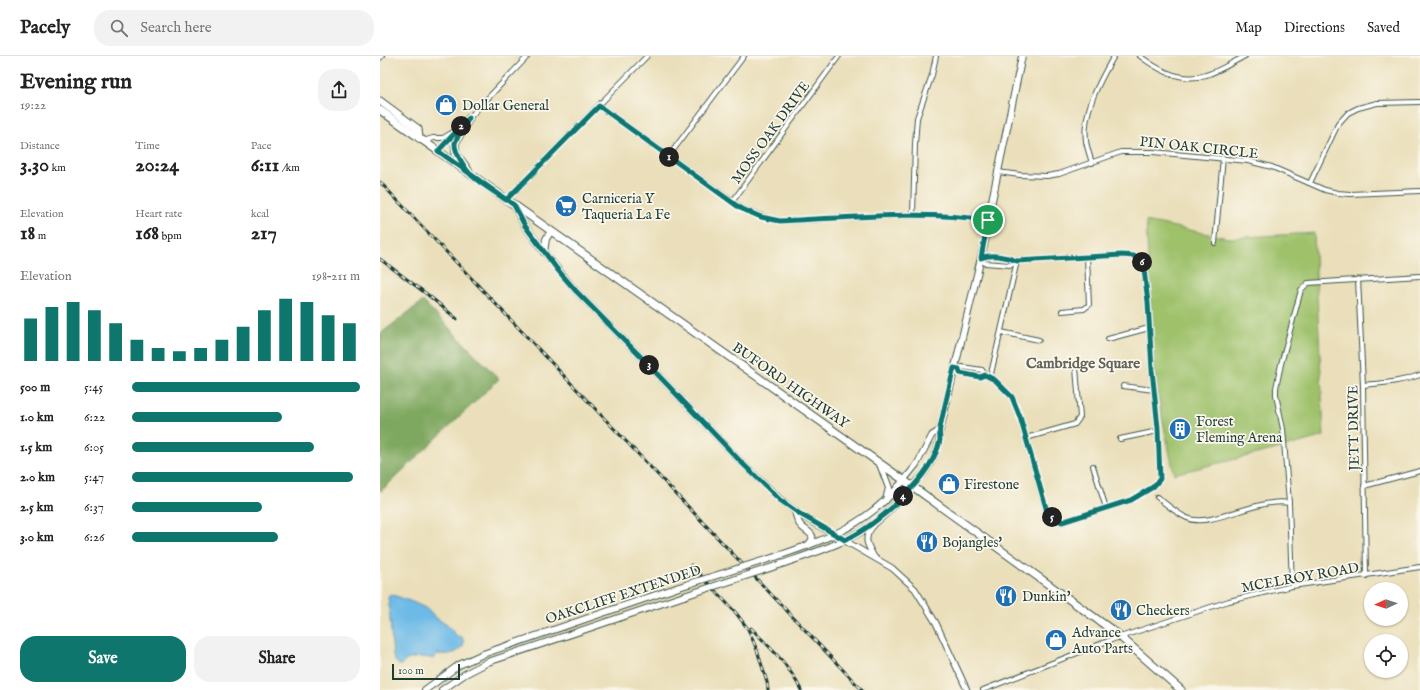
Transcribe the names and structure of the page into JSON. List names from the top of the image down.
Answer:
{
  "streets": {
    "main road": ["BUFORD HIGHWAY", "OAKCLIFF EXTENDED"],
    "street": [
      "MOSS OAK DRIVE",
      "PIN OAK CIRCLE",
      "JETT DRIVE",
      "MCELROY ROAD"
    ]
  },
  "crossings": [
    ["BUFORD HIGHWAY", "MCELROY ROAD"],
    ["BUFORD HIGHWAY", "OAKCLIFF EXTENDED"],
    ["JETT DRIVE", "MCELROY ROAD"]
  ],
  "districts": ["Cambridge Square"],
  "places": {
    "shop": ["Dollar General", "Firestone", "Advance Auto Parts"],
    "supermarket": ["Carniceria Y Taqueria La Fe"],
    "building": ["Forest Fleming Arena"],
    "restaurant": ["Bojangles'", "Dunkin'", "Checkers"]
  },
  "scale_bar": "100 m",
  "north": "left",
  "page": {
    "header": "Pacely",
    "search": "Search here",
    "nav": ["Map", "Directions", "Saved"],
    "heading": ["Evening run", "19:22"],
    "pins": [
      "2",
      "1",
      "6",
      "3",
      "4",
      "5"
    ],
    "stats": [
      ["Distance", "3.30 km"],
      ["Time", "20:24"],
      ["Pace", "6:11 /km"],
      ["Elevation", "18 m"],
      ["Heart rate", "168 bpm"],
      ["kcal", "217"]
    ],
    "chart": ["Elevation", "198–211 m"],
    "list": [
      {
        "name": "500 m",
        "note": "5:45"
      },
      {
        "name": "1.0 km",
        "note": "6:22"
      },
      {
        "name": "1.5 km",
        "note": "6:05"
      },
      {
        "name": "2.0 km",
        "note": "5:47"
      },
      {
        "name": "2.5 km",
        "note": "6:37"
      },
      {
        "name": "3.0 km",
        "note": "6:26"
      }
    ],
    "buttons": ["Save", "Share"],
    "scale": "100 m"
  }
}
